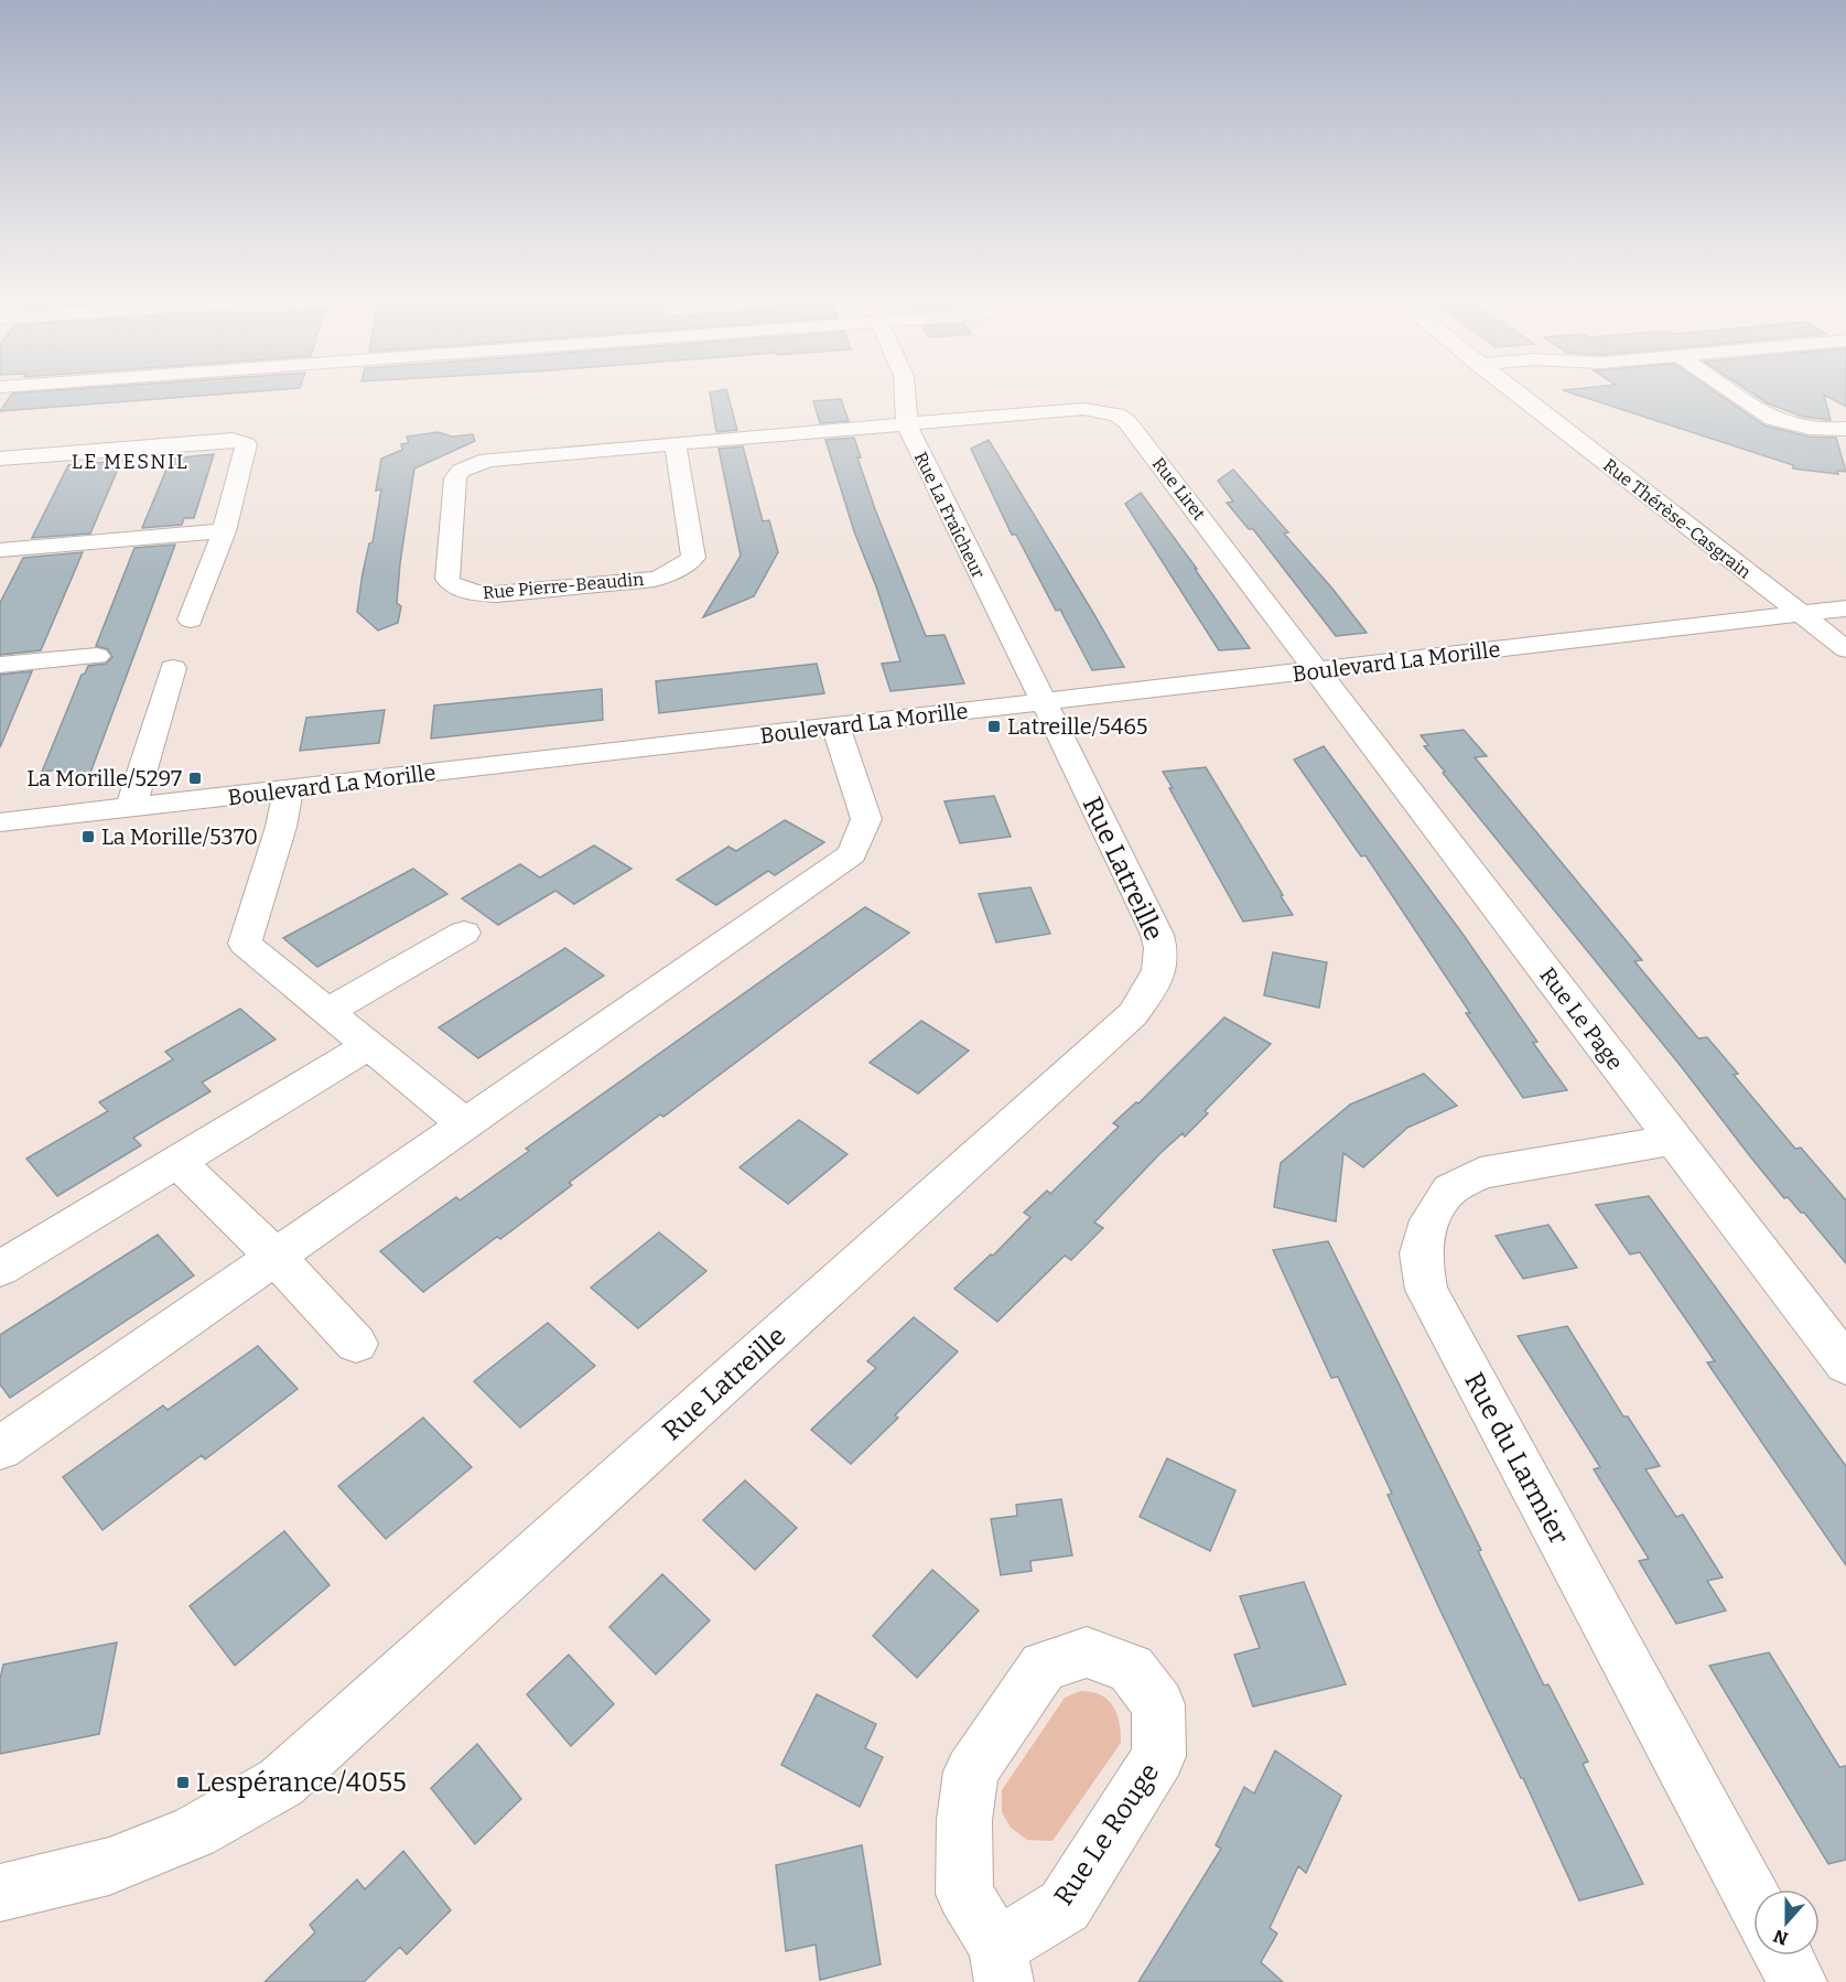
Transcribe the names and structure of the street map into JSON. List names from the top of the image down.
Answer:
{
  "streets": {
    "street": [
      "Rue Liret",
      "Rue La Fraîcheur",
      "Rue Thérèse-Casgrain",
      "Rue Pierre-Beaudin",
      "Boulevard La Morille",
      "Rue Latreille",
      "Rue Le Page",
      "Rue du Larmier",
      "Rue Le Rouge"
    ]
  },
  "crossings": [
    ["Rue Liret", "Rue La Fraîcheur"],
    ["Rue Liret", "Rue Pierre-Beaudin"],
    ["Rue Liret", "Boulevard La Morille"],
    ["Rue Liret", "Rue Le Page"],
    ["Rue La Fraîcheur", "Rue Pierre-Beaudin"],
    ["Rue La Fraîcheur", "Boulevard La Morille"],
    ["Rue La Fraîcheur", "Rue Latreille"],
    ["Rue Thérèse-Casgrain", "Boulevard La Morille"],
    ["Boulevard La Morille", "Rue Latreille"],
    ["Boulevard La Morille", "Rue Le Page"],
    ["Rue Le Page", "Rue du Larmier"]
  ],
  "districts": ["LE MESNIL"],
  "places": {
    "transit": [
      "Latreille/5465",
      "La Morille/5297",
      "La Morille/5370",
      "Lespérance/4055"
    ]
  },
  "north": "bottom"
}
